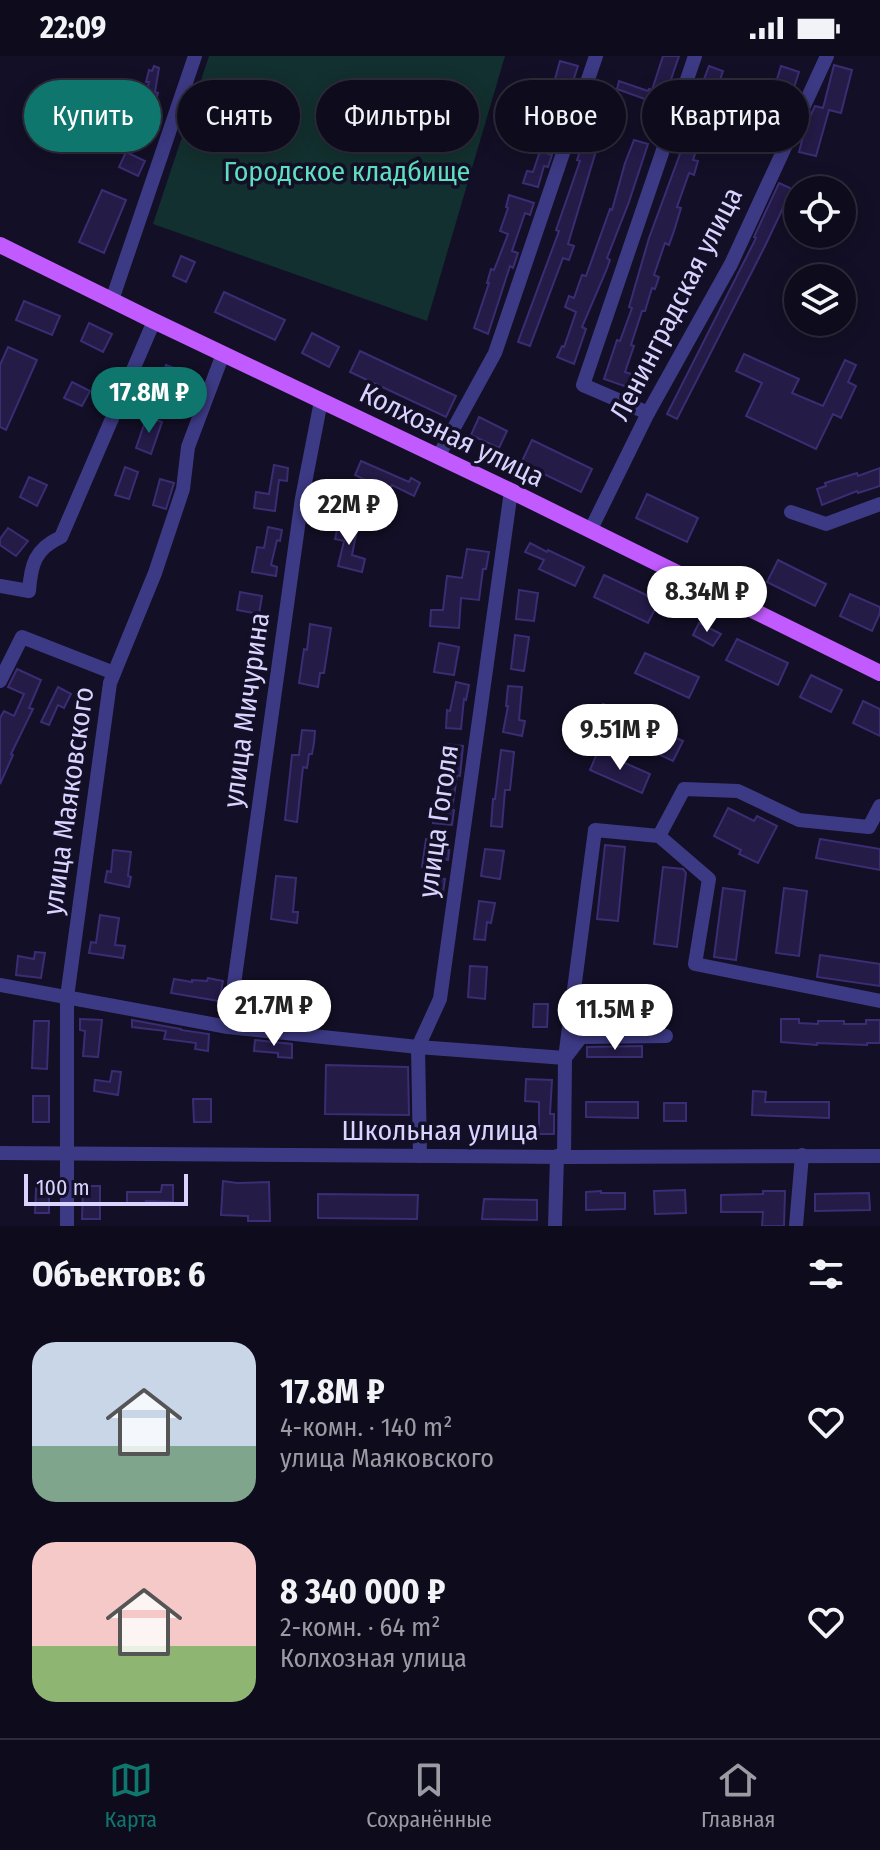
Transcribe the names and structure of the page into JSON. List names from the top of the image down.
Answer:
{
  "streets": {
    "main road": ["Колхозная улица"],
    "street": [
      "Ленинградская улица",
      "улица Мичурина",
      "улица Маяковского",
      "улица Гоголя",
      "Школьная улица"
    ]
  },
  "crossings": [
    ["Ленинградская улица", "Колхозная улица"],
    ["Колхозная улица", "улица Мичурина"],
    ["Колхозная улица", "улица Маяковского"],
    ["Колхозная улица", "улица Гоголя"],
    ["улица Маяковского", "Школьная улица"],
    ["улица Гоголя", "Школьная улица"]
  ],
  "parks": ["Городское кладбище"],
  "scale_bar": "100 m",
  "page": {
    "status": "22:09",
    "chip": [
      "Купить",
      "Снять",
      "Фильтры",
      "Новое",
      "Квартира"
    ],
    "price": [
      "17.8M ₽",
      "22M ₽",
      "8.34M ₽",
      "9.51M ₽",
      "21.7M ₽",
      "11.5M ₽"
    ],
    "scale": "100 m",
    "heading": "Объектов: 6",
    "list": [
      {
        "name": "17.8M ₽",
        "note": "4-комн. · 140 m² · улица Маяковского"
      },
      {
        "name": "8 340 000 ₽",
        "note": "2-комн. · 64 m² · Колхозная улица"
      }
    ],
    "tabs": ["Карта", "Сохранённые", "Главная"]
  }
}
